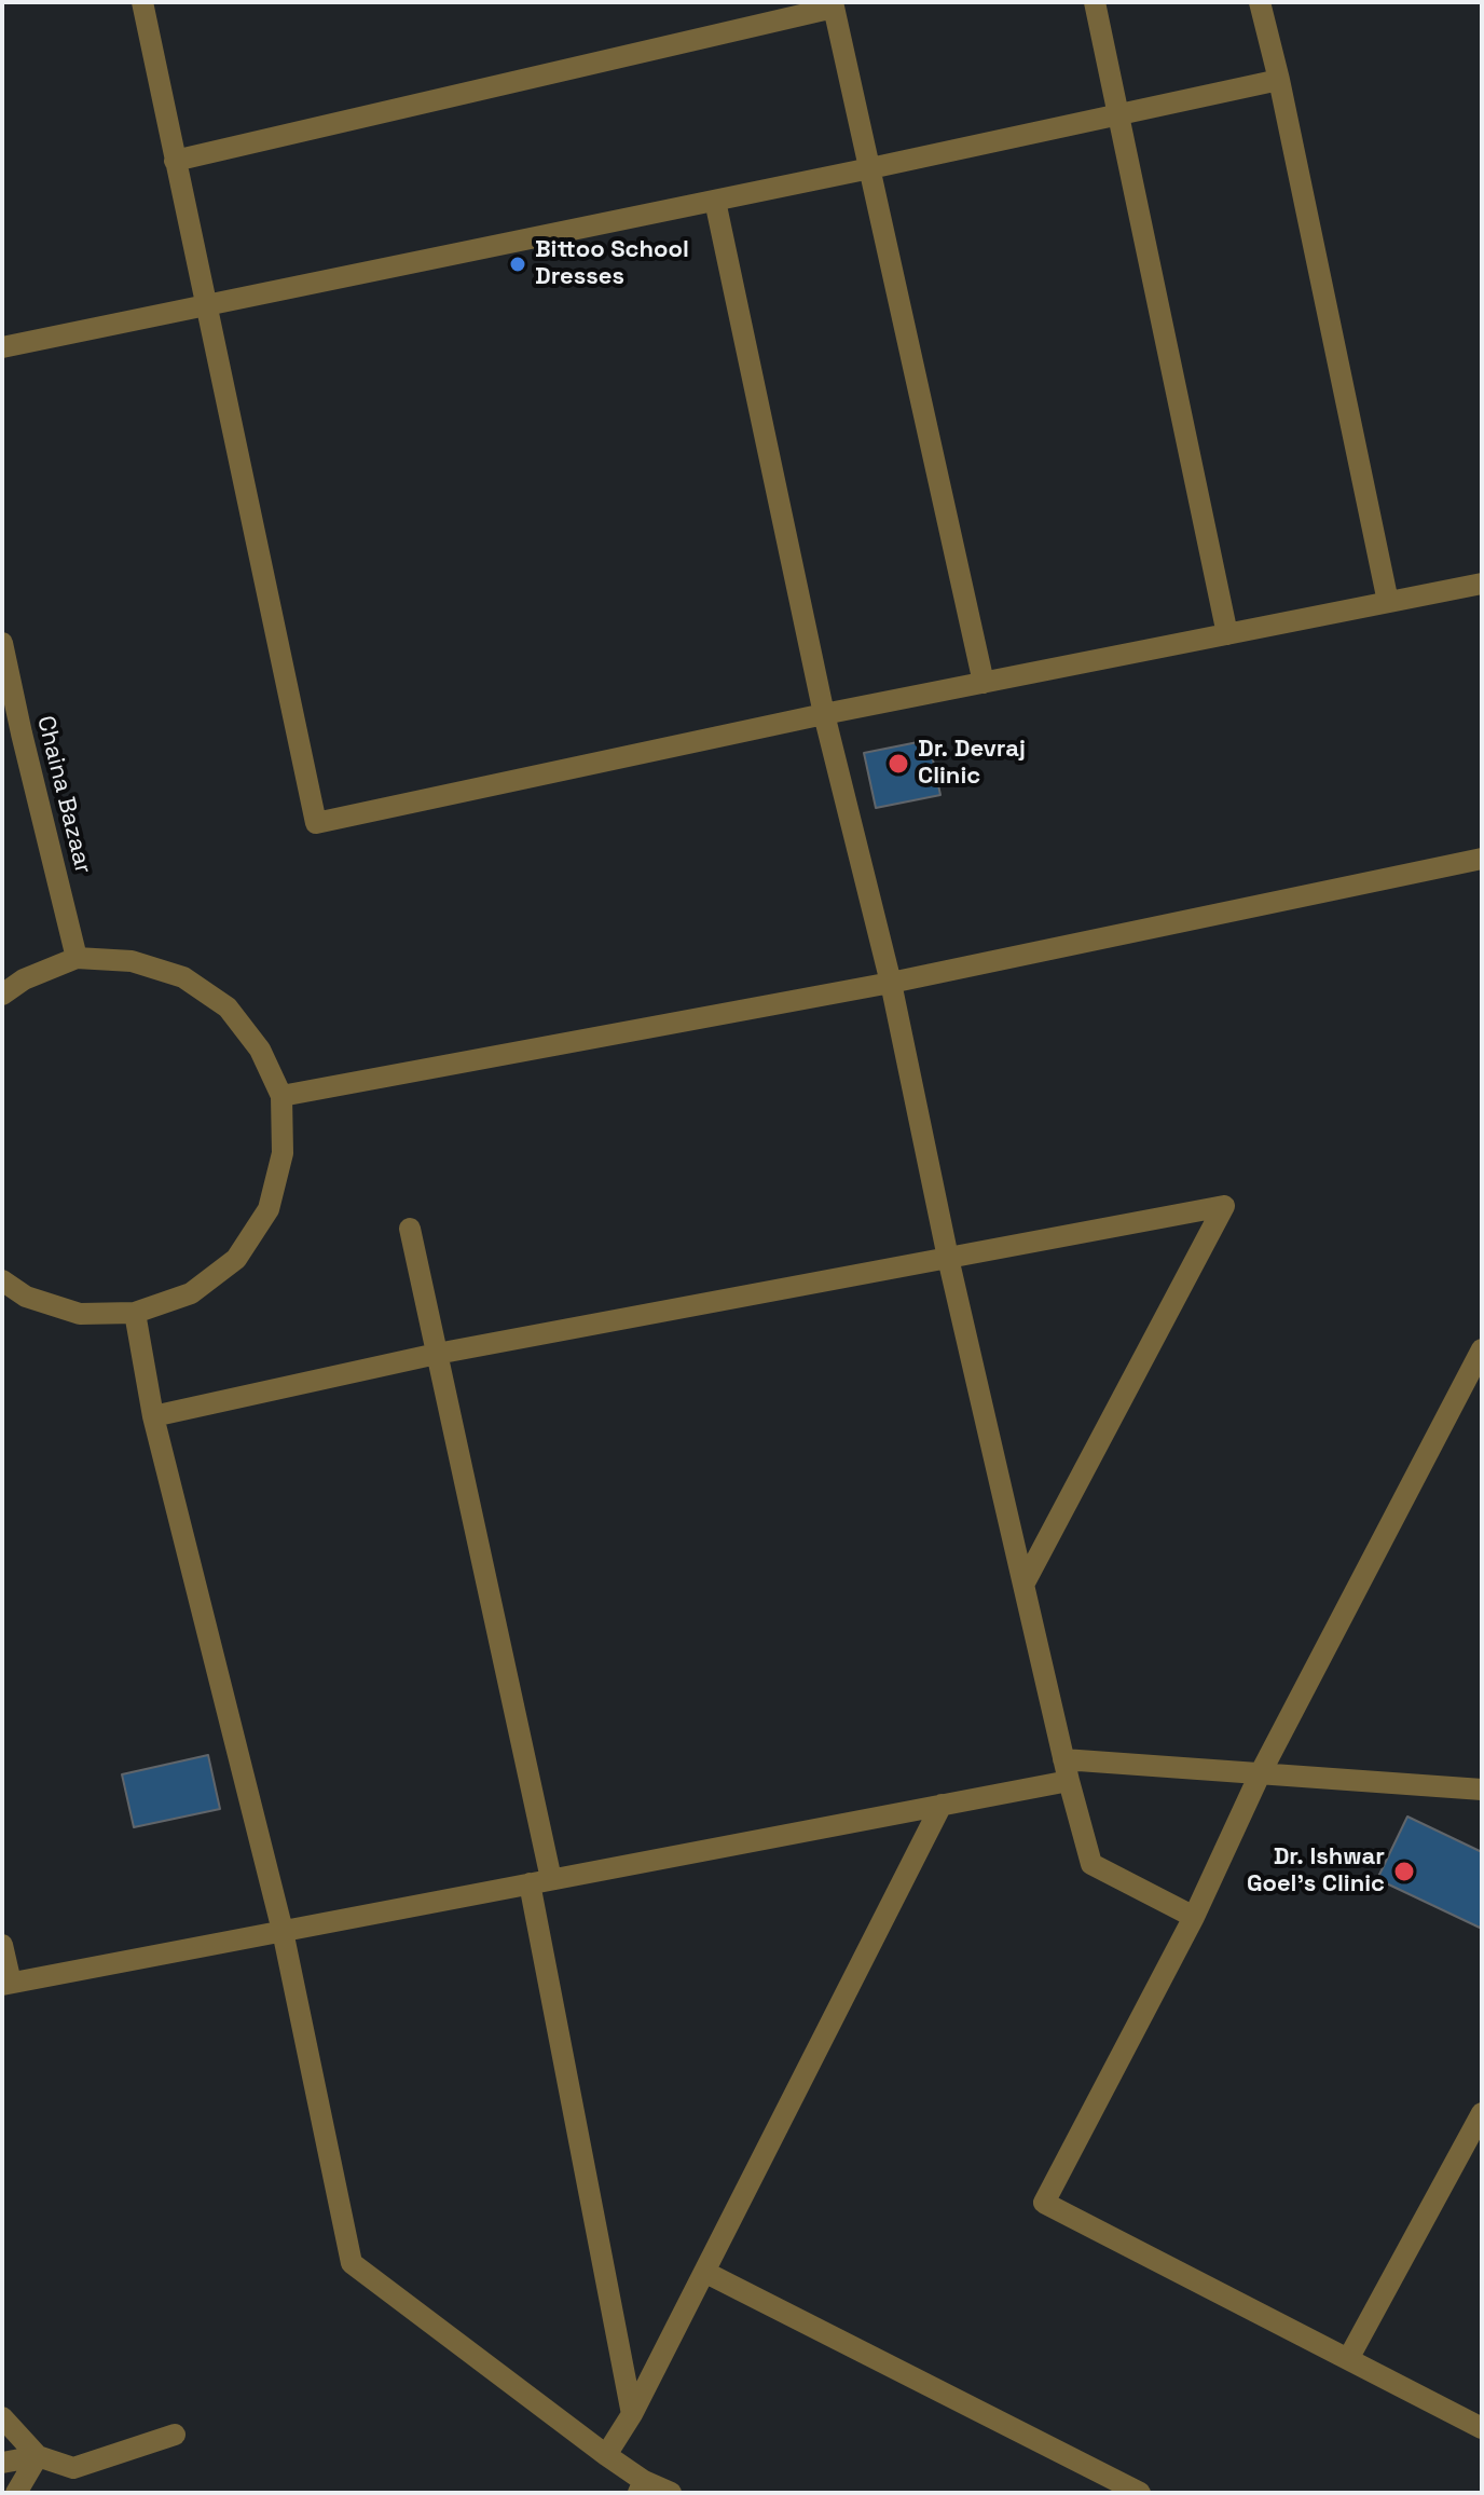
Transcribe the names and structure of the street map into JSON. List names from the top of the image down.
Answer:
{
  "streets": {
    "street": ["Chaina Bazaar"]
  },
  "places": ["Bittoo School Dresses", "Dr. Devraj Clinic", "Dr. Ishwar Goel's Clinic"]
}
